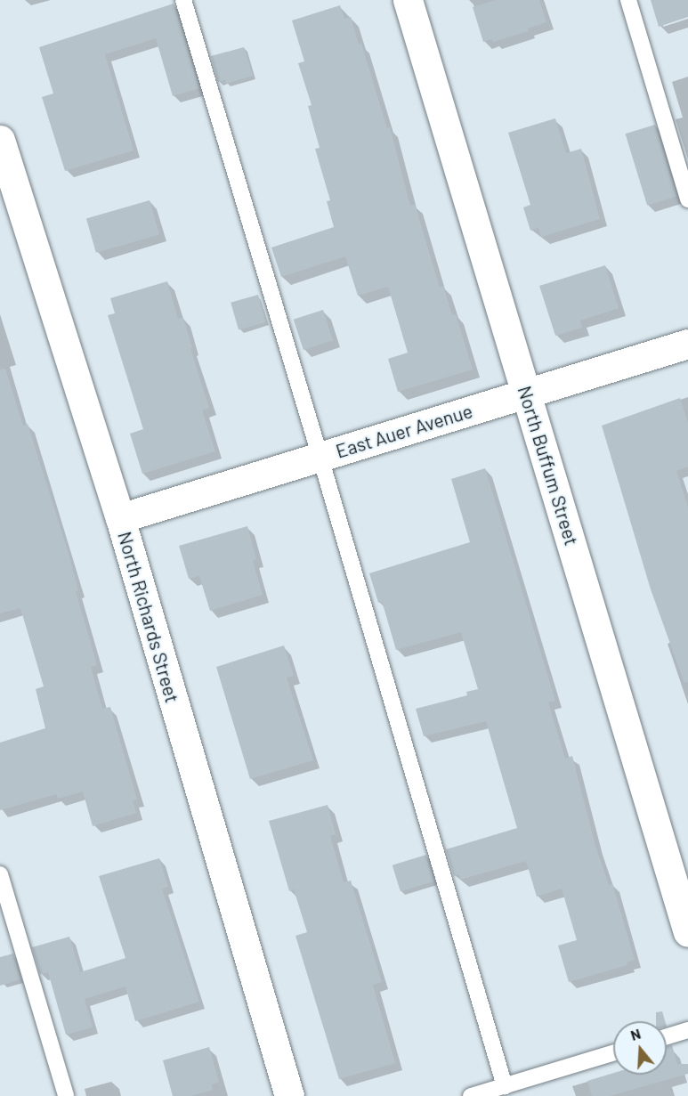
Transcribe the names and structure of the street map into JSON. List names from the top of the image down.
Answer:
{
  "streets": {
    "street": ["East Auer Avenue", "North Buffum Street", "North Richards Street"]
  },
  "crossings": [
    ["East Auer Avenue", "North Buffum Street"],
    ["East Auer Avenue", "North Richards Street"]
  ],
  "north": "top"
}
